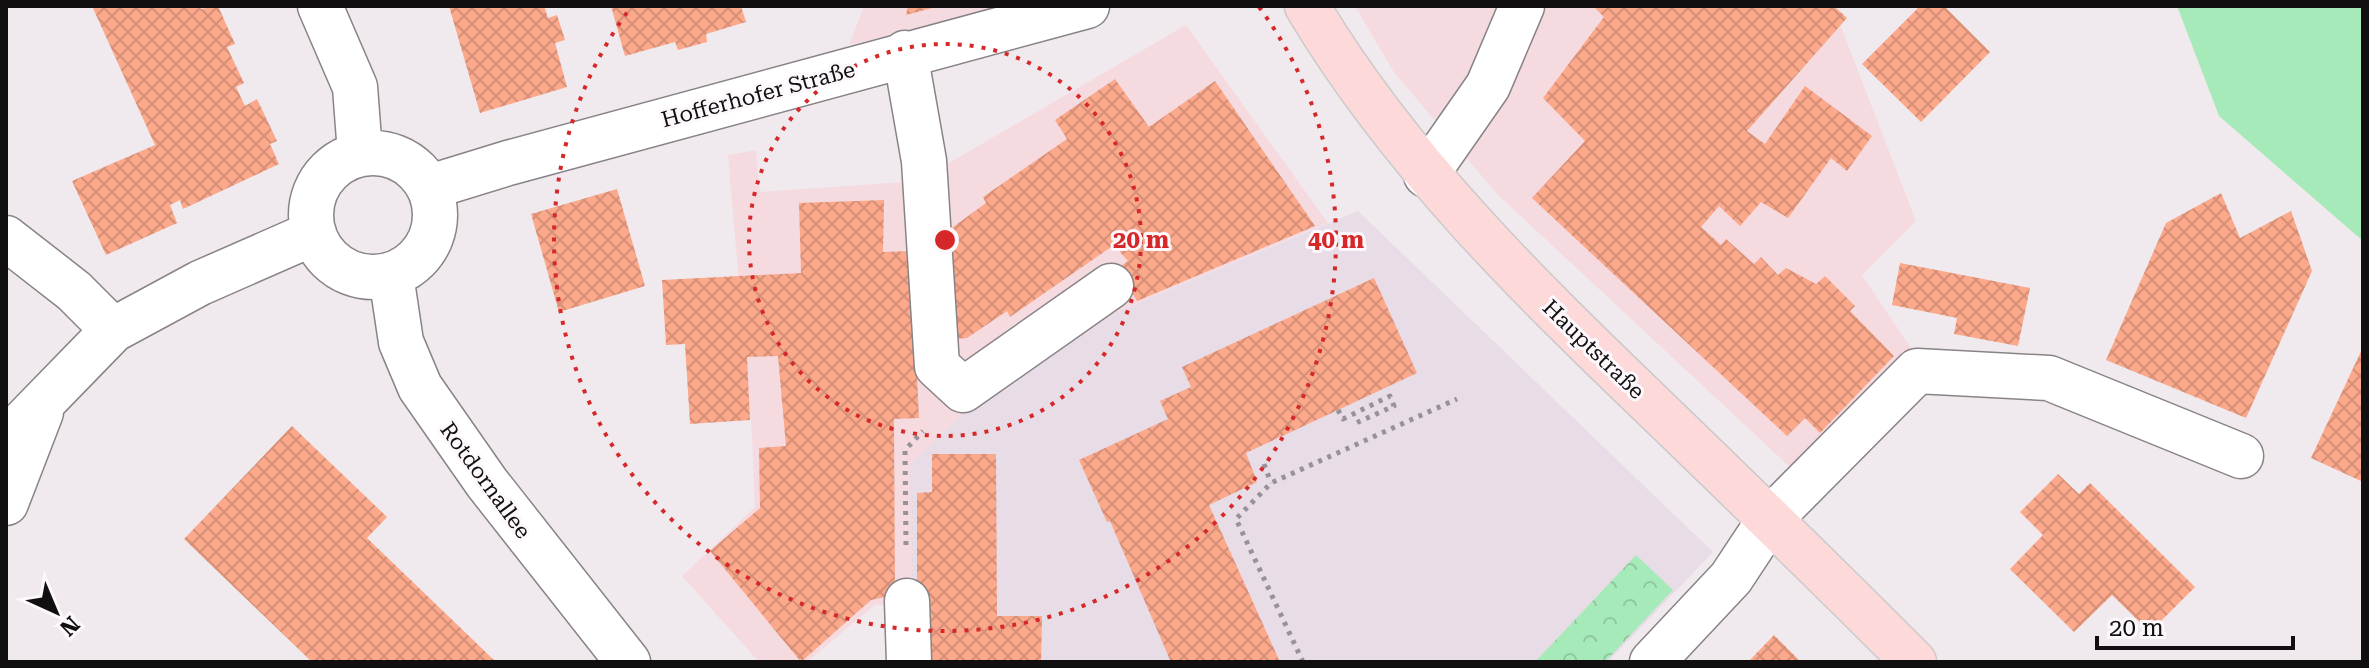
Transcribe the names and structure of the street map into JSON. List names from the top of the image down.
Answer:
{
  "streets": {
    "main road": ["Hauptstraße"],
    "street": ["Hofferhofer Straße", "Rotdornallee"]
  },
  "crossings": [
    ["Hofferhofer Straße", "Rotdornallee"]
  ],
  "scale_bar": "20 m",
  "north": "bottom right",
  "rings": ["20 m", "40 m"]
}
